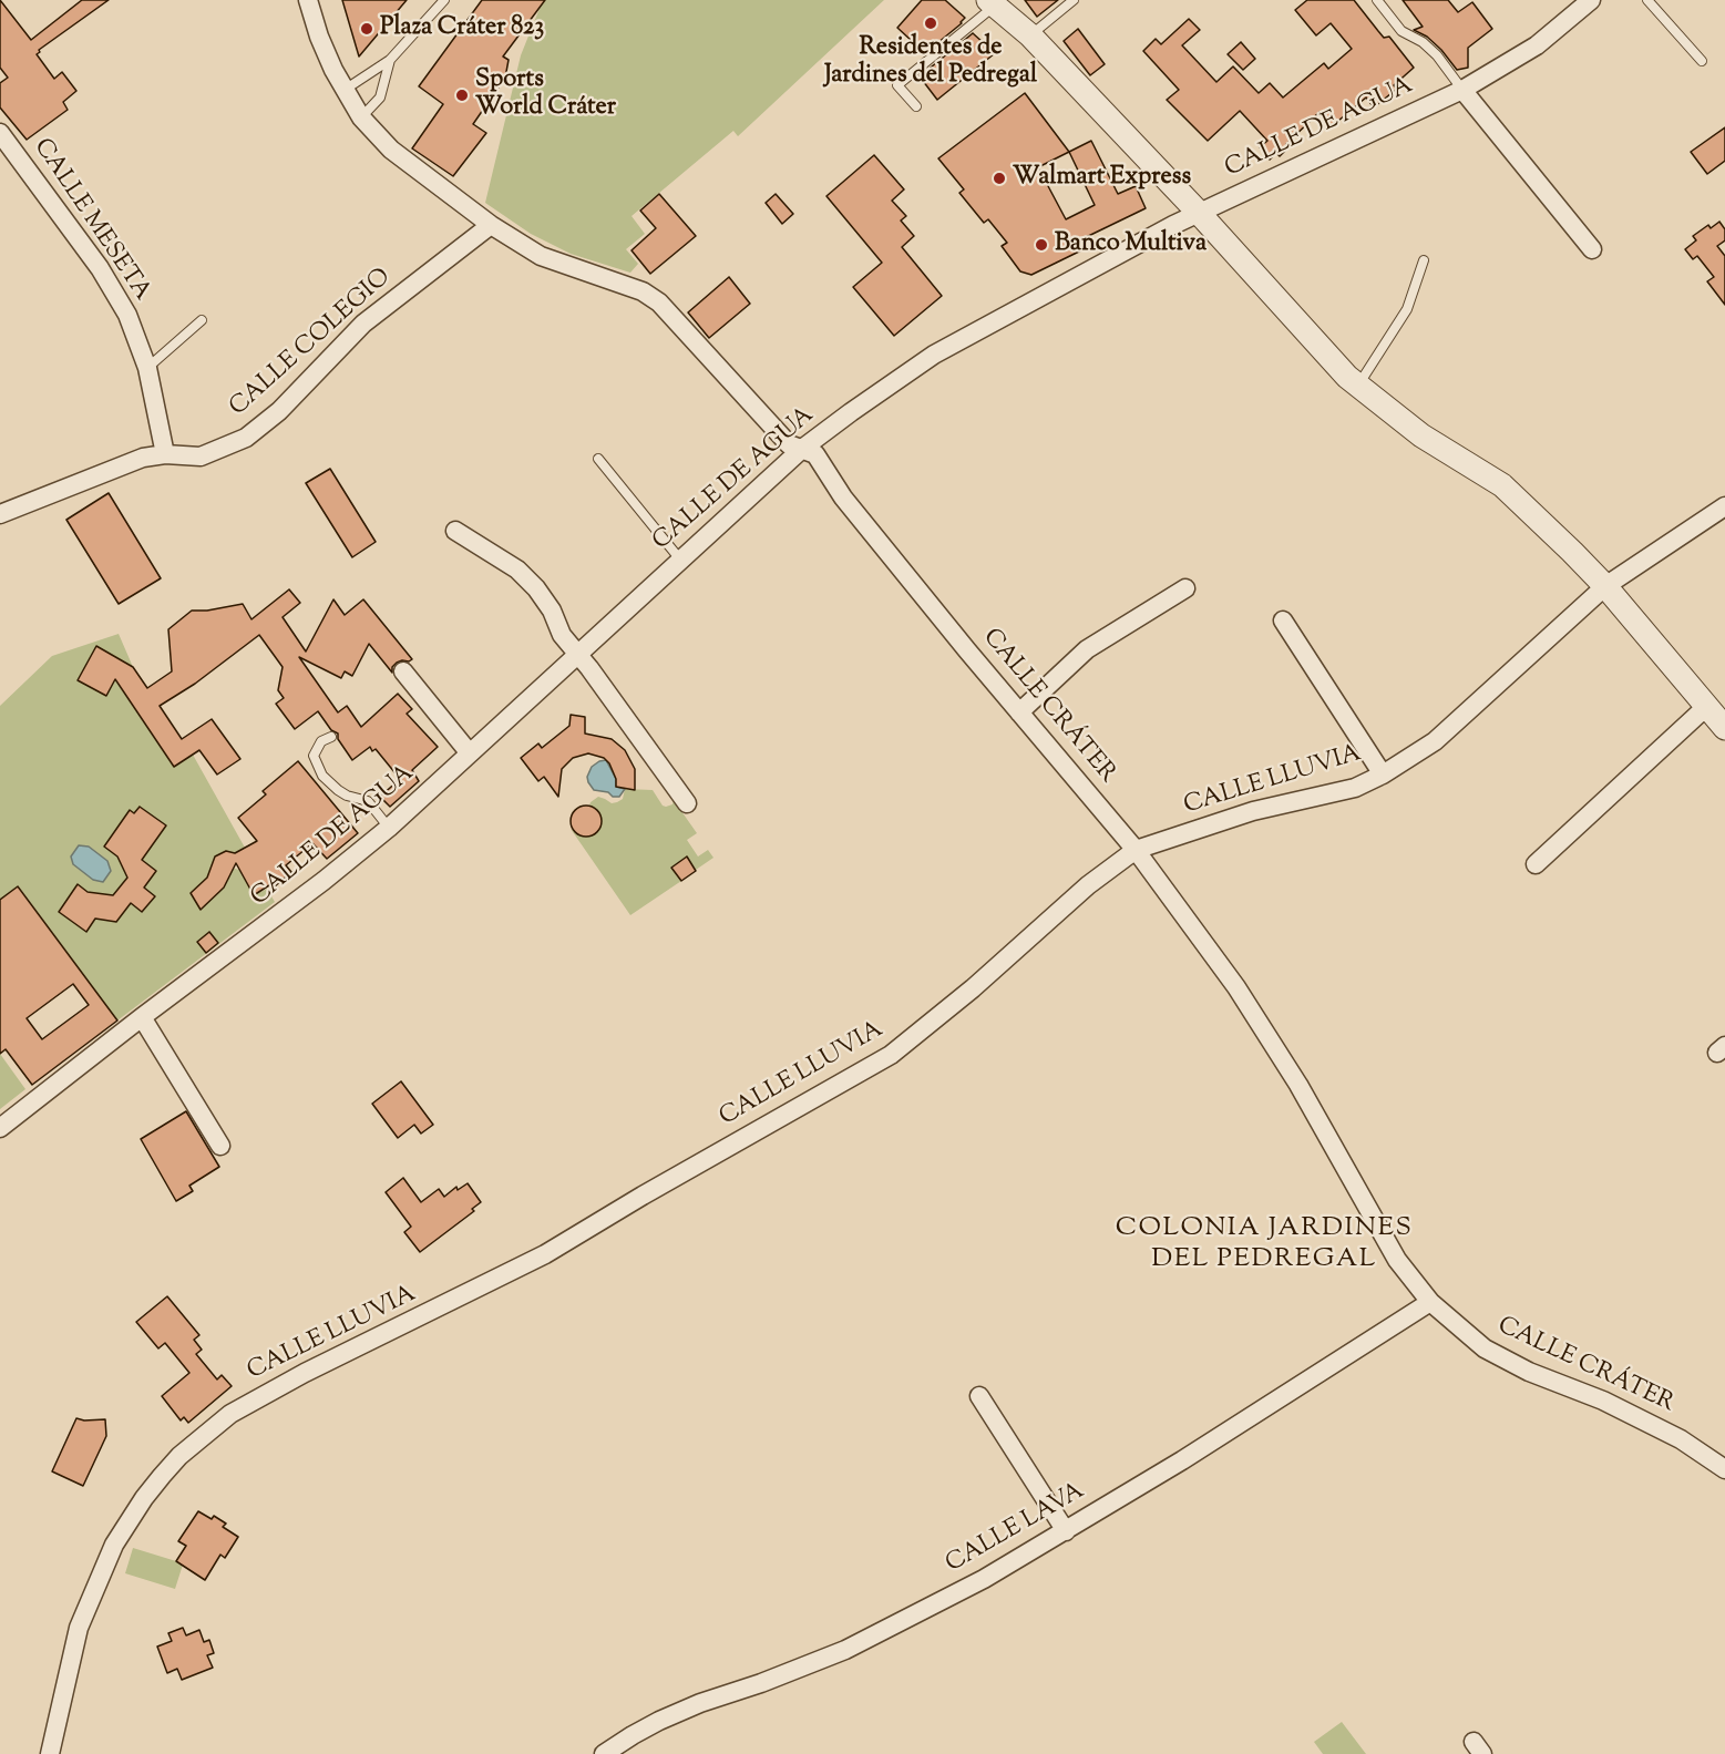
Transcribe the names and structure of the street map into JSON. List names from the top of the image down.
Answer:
{
  "streets": {
    "street": [
      "CALLE DE AGUA",
      "CALLE MESETA",
      "CALLE COLEGIO",
      "CALLE CRÁTER",
      "CALLE LLUVIA",
      "CALLE LAVA"
    ]
  },
  "crossings": [
    ["CALLE DE AGUA", "CALLE CRÁTER"],
    ["CALLE MESETA", "CALLE COLEGIO"],
    ["CALLE COLEGIO", "CALLE CRÁTER"],
    ["CALLE CRÁTER", "CALLE LLUVIA"],
    ["CALLE CRÁTER", "CALLE LAVA"]
  ],
  "districts": ["COLONIA JARDINES DEL PEDREGAL"],
  "places": [
    "Residentes de Jardines del Pedregal",
    "Plaza Cráter 823",
    "Sports World Cráter",
    "Walmart Express",
    "Banco Multiva"
  ]
}
